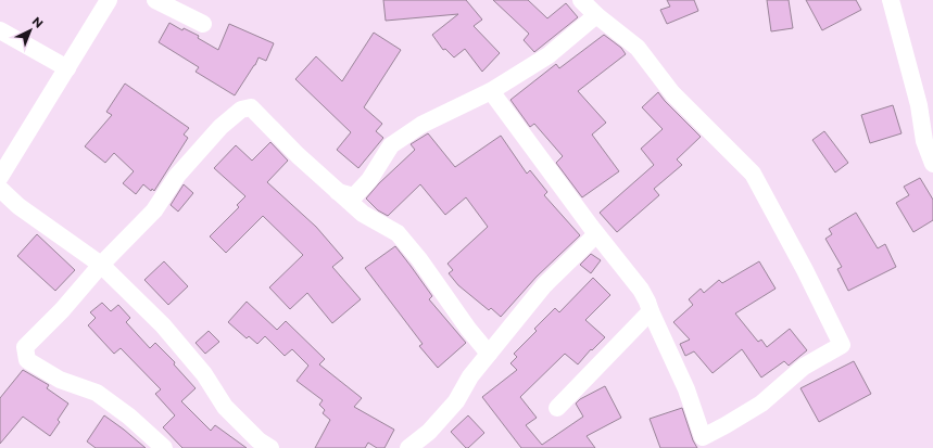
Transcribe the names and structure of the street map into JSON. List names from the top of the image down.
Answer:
{
  "north": "top right"
}
